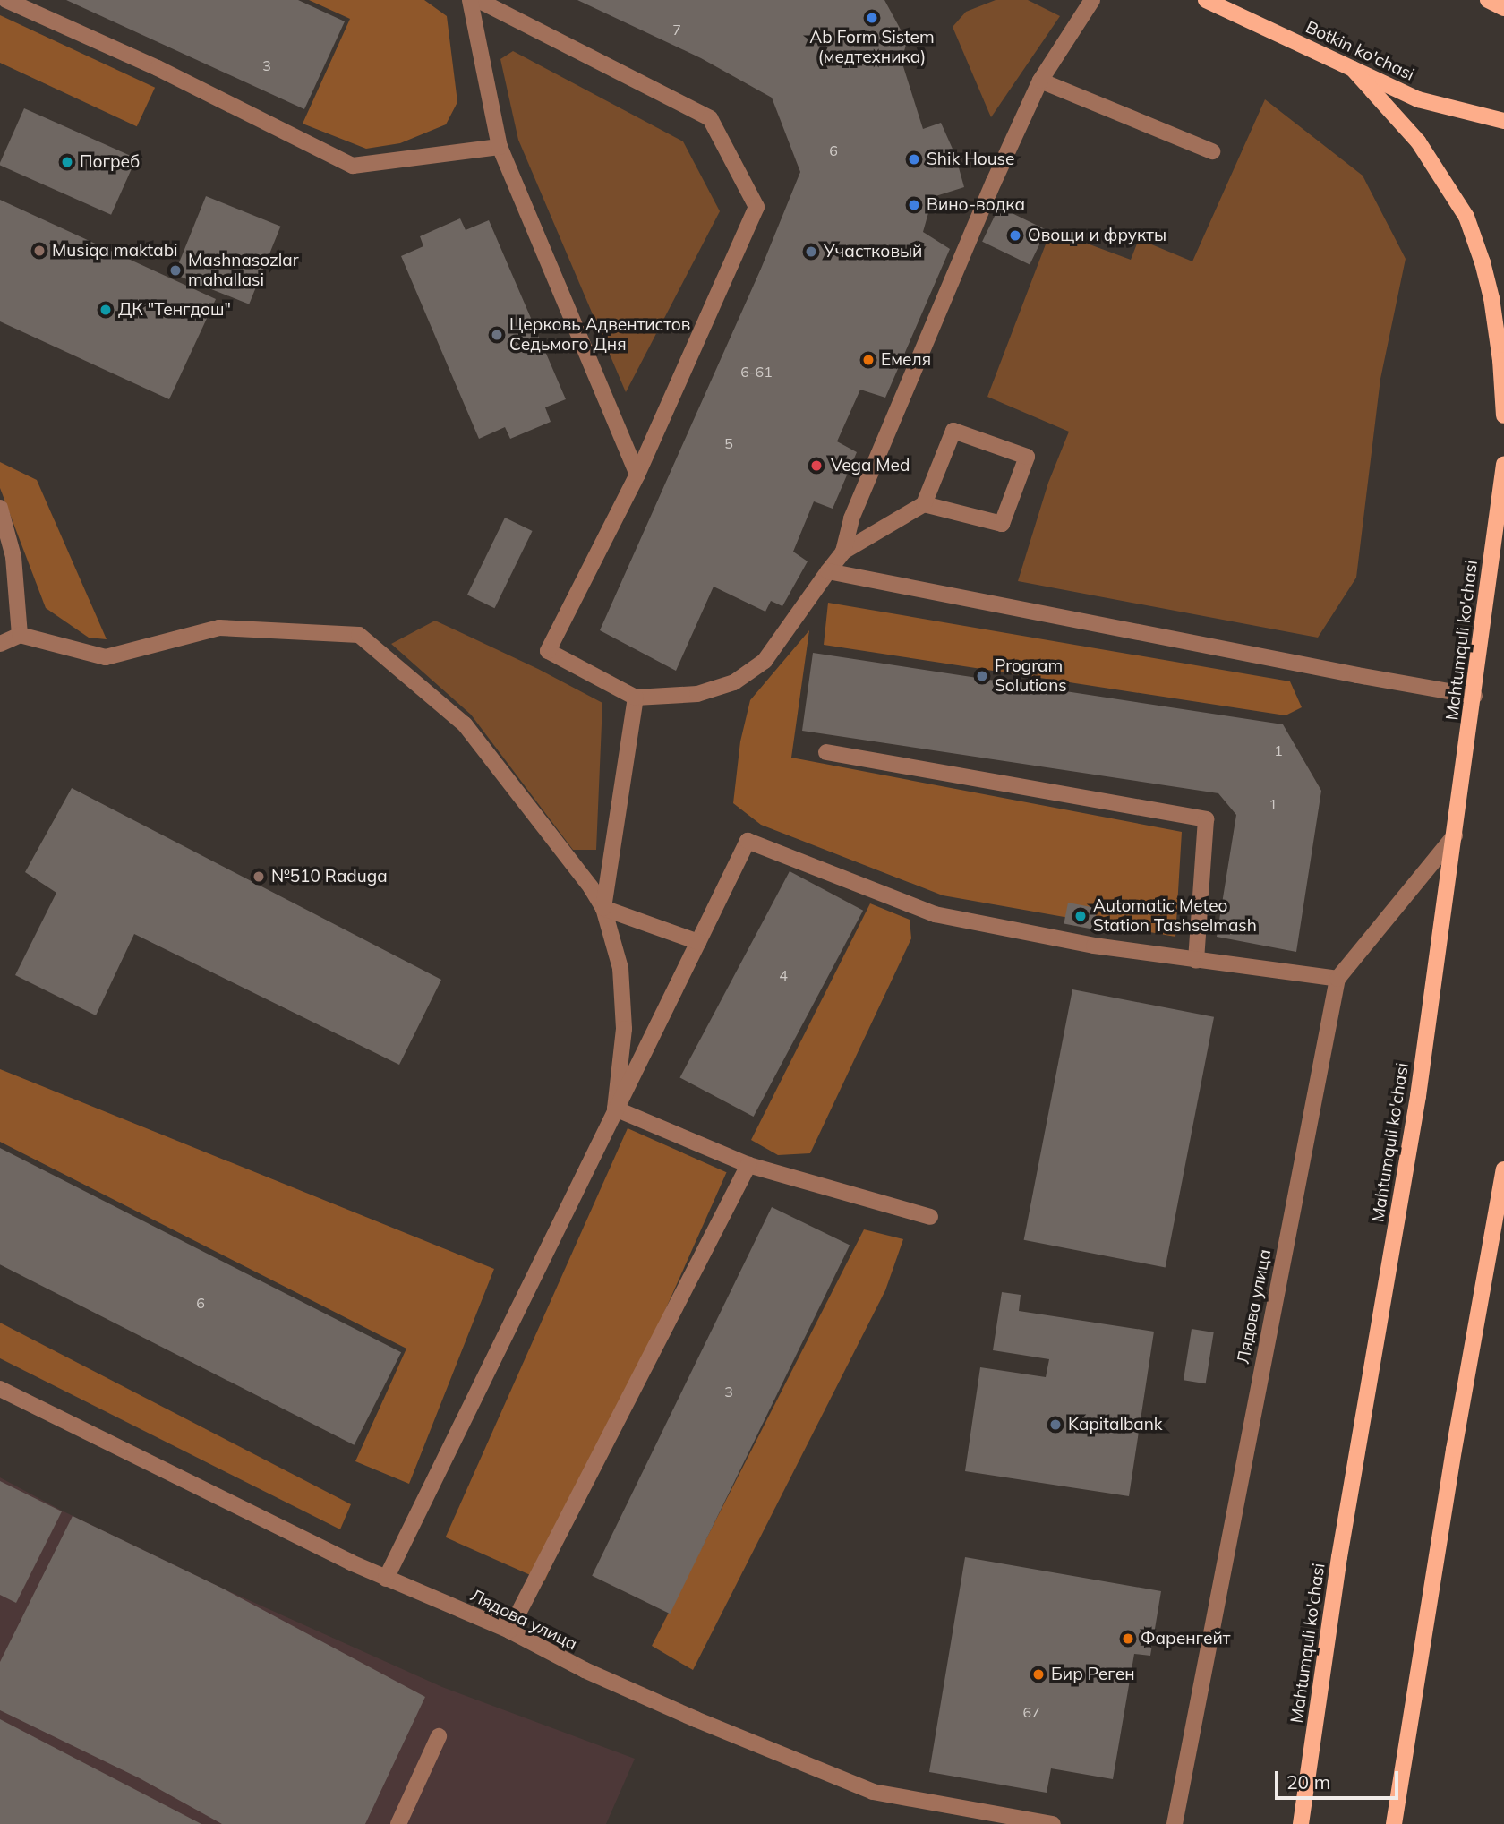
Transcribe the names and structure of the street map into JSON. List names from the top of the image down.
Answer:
{
  "streets": {
    "main road": ["Botkin ko'chasi", "Mahtumquli ko'chasi"],
    "lane": ["Лядова улица"]
  },
  "crossings": [
    ["Mahtumquli ko'chasi", "Лядова улица"]
  ],
  "places": [
    "Ab Form Sistem (медтехника)",
    "Shik House",
    "Погреб",
    "Вино-водка",
    "Овощи и фрукты",
    "Musiqa maktabi",
    "Участковый",
    "Mashnasozlar mahallasi",
    "ДК \"Тенгдош\"",
    "Церковь Адвентистов Седьмого Дня",
    "Емеля",
    "Vega Med",
    "Program Solutions",
    "№510 Raduga",
    "Automatic Meteo Station Tashselmash",
    "Kapitalbank",
    "Фаренгейт",
    "Бир Реген"
  ],
  "house_numbers": [
    "7",
    "3",
    "6",
    "6-61",
    "5",
    "1",
    "1",
    "4",
    "6",
    "3",
    "67"
  ],
  "scale_bar": "20 m"
}
